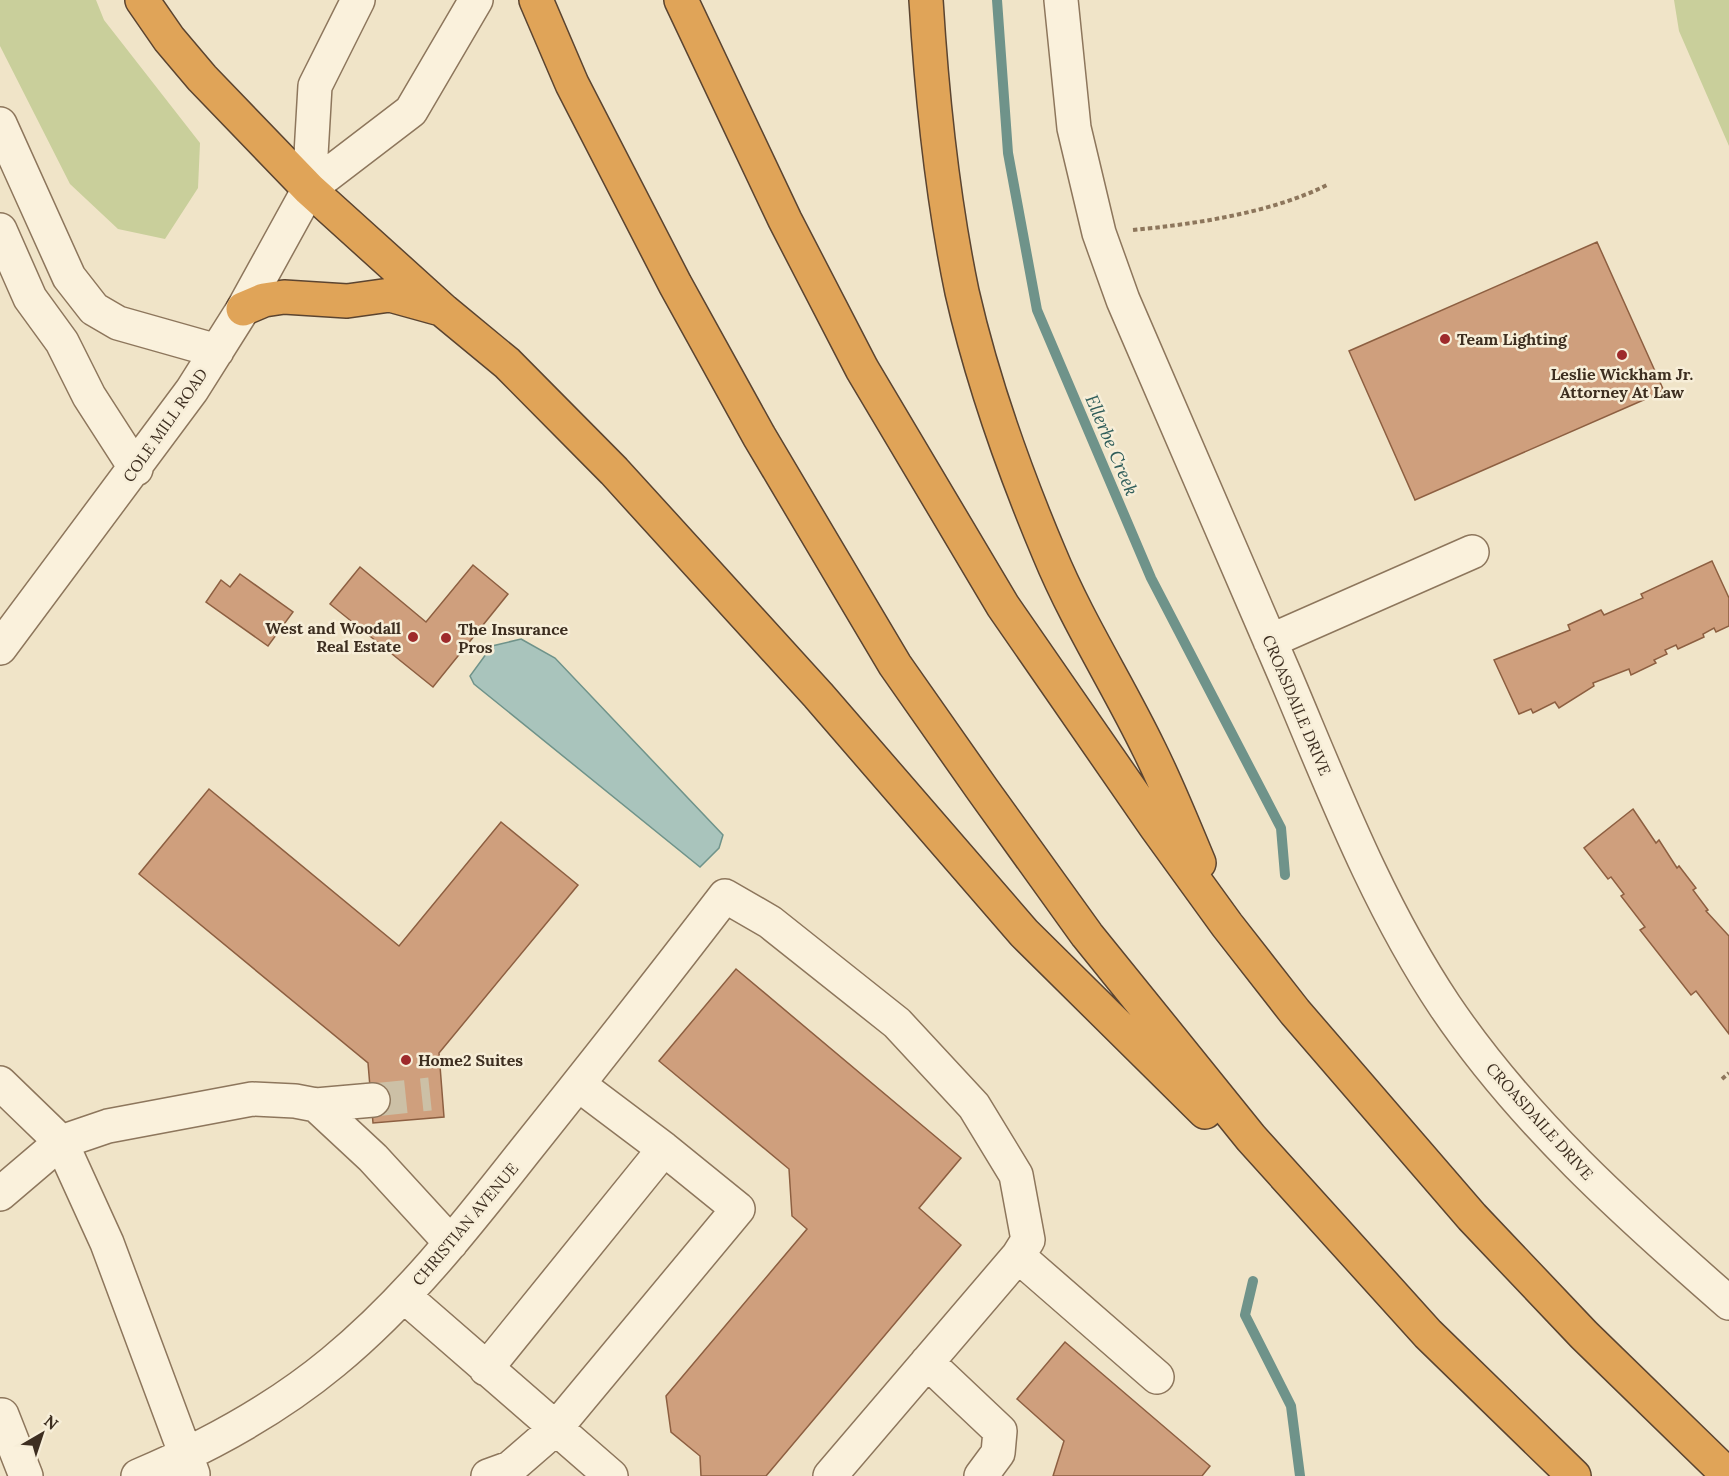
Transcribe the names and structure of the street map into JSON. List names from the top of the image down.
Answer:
{
  "streets": {
    "street": ["COLE MILL ROAD", "CROASDAILE DRIVE", "CHRISTIAN AVENUE"]
  },
  "water": ["Ellerbe Creek"],
  "places": [
    "Team Lighting",
    "Leslie Wickham Jr. Attorney At Law",
    "West and Woodall Real Estate",
    "The Insurance Pros",
    "Home2 Suites"
  ],
  "north": "top right"
}
